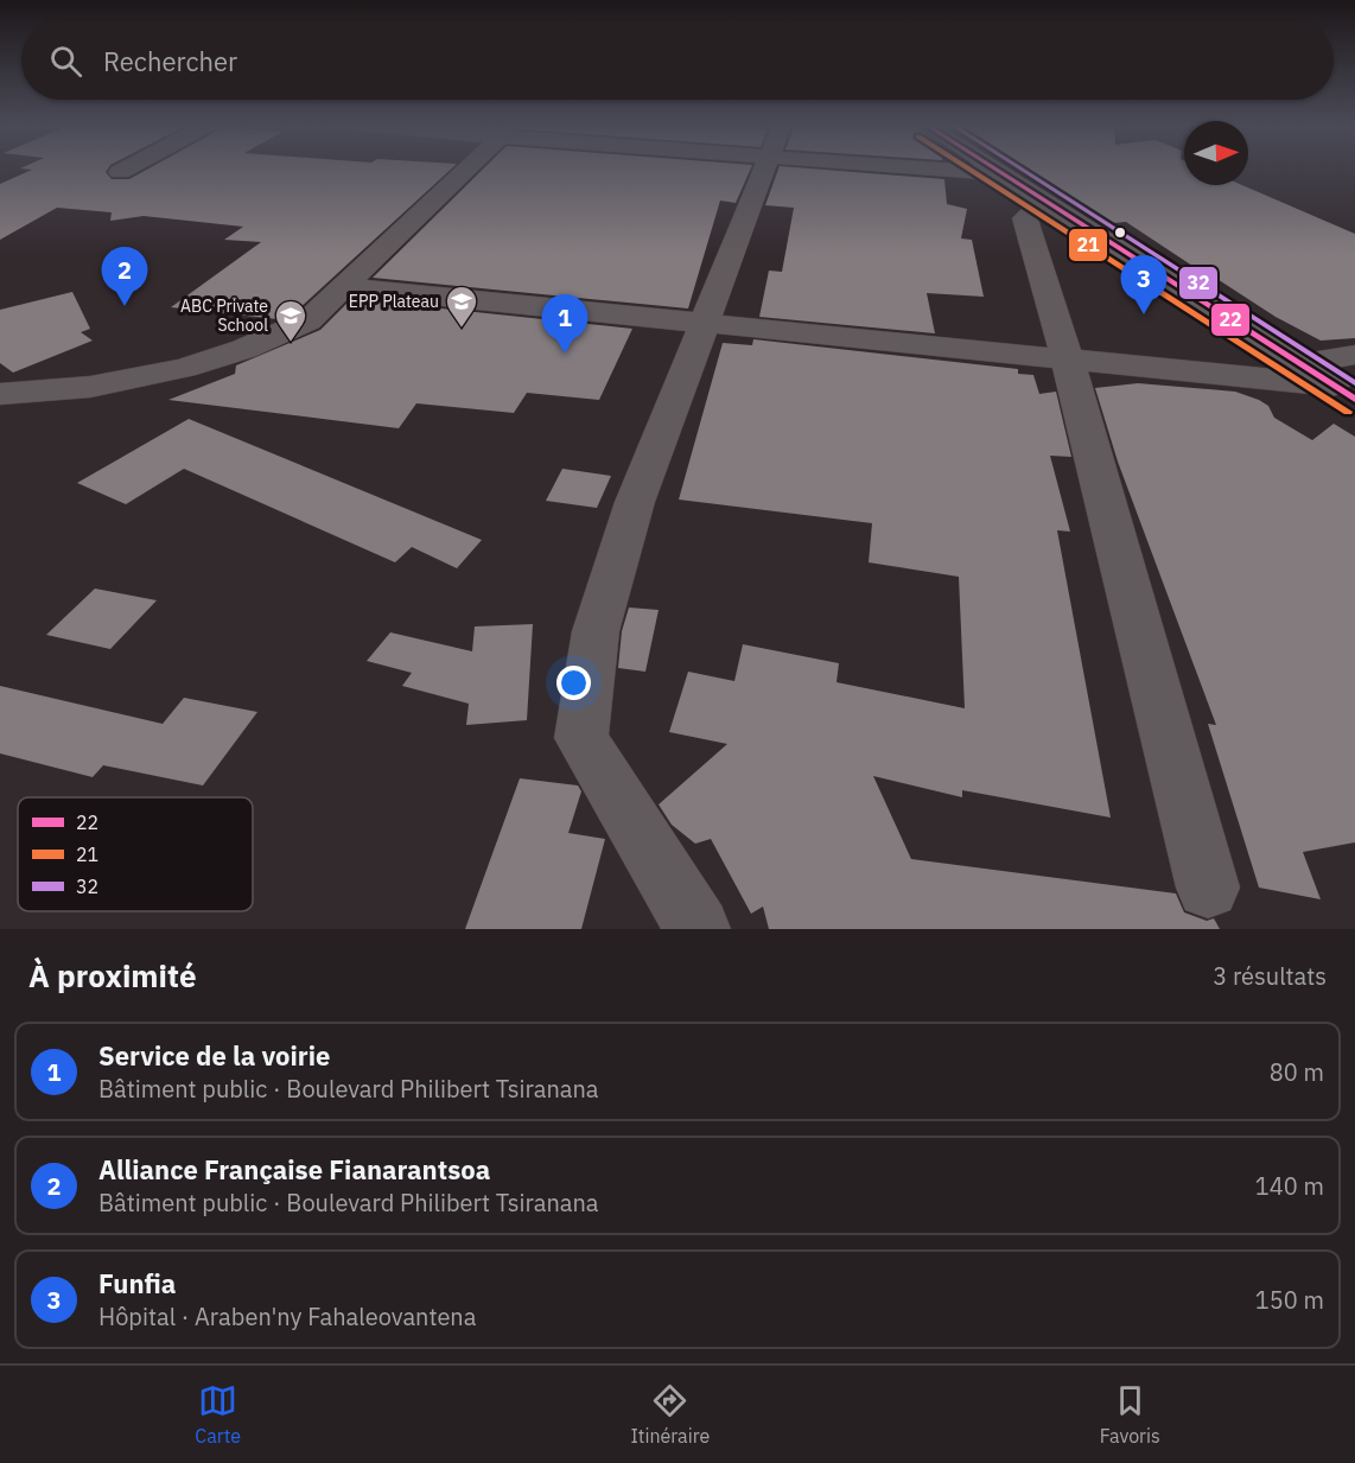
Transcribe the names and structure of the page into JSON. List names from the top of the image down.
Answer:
{
  "places": {
    "school or university": ["EPP Plateau", "ABC Private School"]
  },
  "lines": ["transit line 22", "transit line 21", "transit line 32"],
  "legend": ["22", "21", "32"],
  "north": "right",
  "page": {
    "search": "Rechercher",
    "pins": ["2", "3", "1"],
    "heading": ["À proximité", "3 résultats"],
    "list": [
      {
        "mark": "1",
        "name": "Service de la voirie",
        "note": "Bâtiment public · Boulevard Philibert Tsiranana",
        "value": "80 m"
      },
      {
        "mark": "2",
        "name": "Alliance Française Fianarantsoa",
        "note": "Bâtiment public · Boulevard Philibert Tsiranana",
        "value": "140 m"
      },
      {
        "mark": "3",
        "name": "Funfia",
        "note": "Hôpital · Araben'ny Fahaleovantena",
        "value": "150 m"
      }
    ],
    "nav": ["Carte", "Itinéraire", "Favoris"]
  }
}
